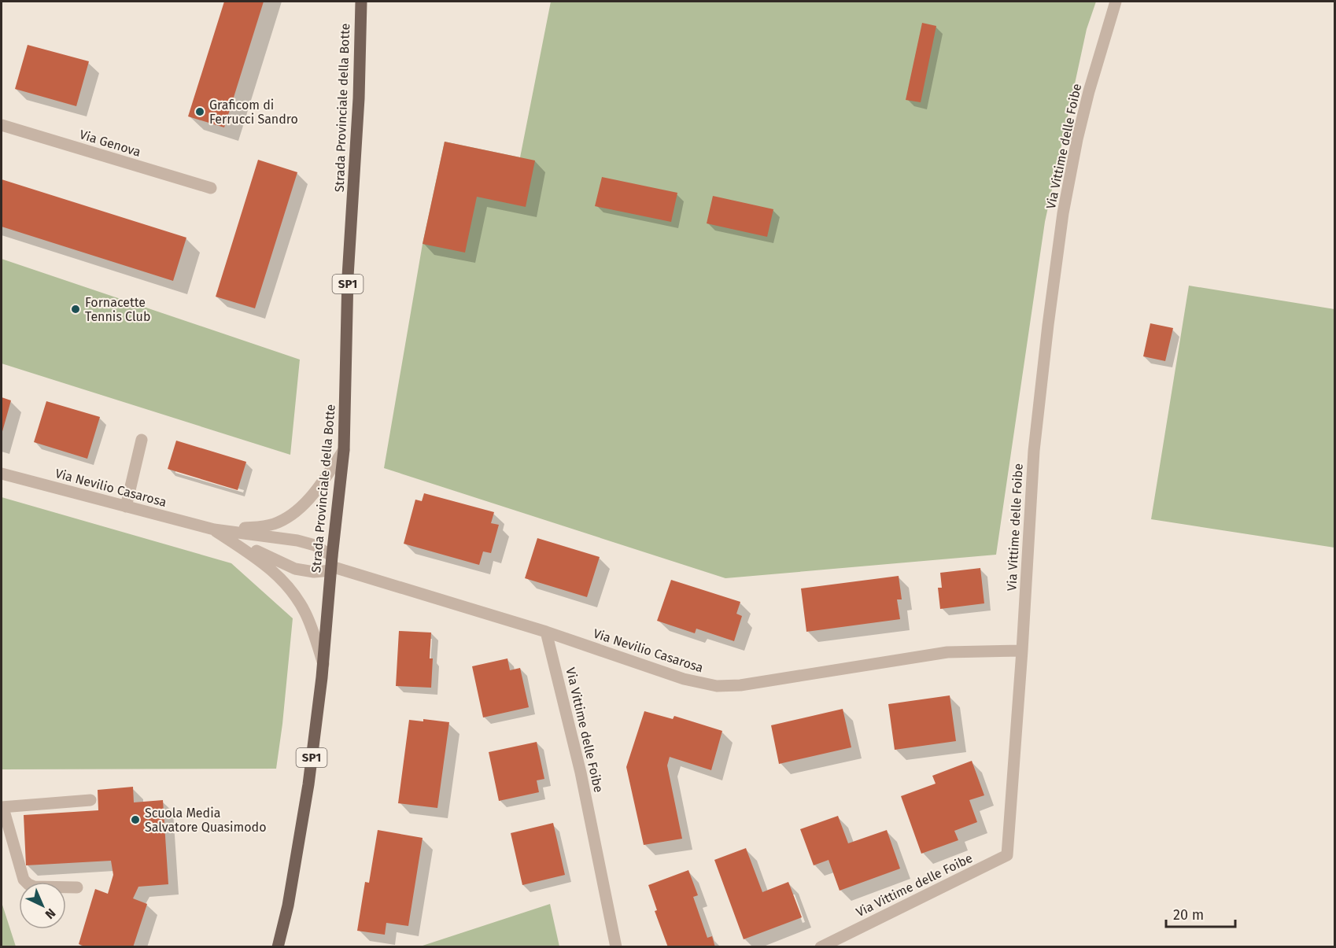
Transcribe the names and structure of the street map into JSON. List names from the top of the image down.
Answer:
{
  "streets": {
    "main road": ["Strada Provinciale della Botte", "SP1"],
    "street": ["Via Genova", "Via Vittime delle Foibe", "Via Nevilio Casarosa"]
  },
  "crossings": [
    ["Strada Provinciale della Botte", "Via Nevilio Casarosa"],
    ["Via Vittime delle Foibe", "Via Nevilio Casarosa"]
  ],
  "places": ["Graficom di Ferrucci Sandro", "Fornacette Tennis Club", "Scuola Media Salvatore Quasimodo"],
  "scale_bar": "20 m",
  "north": "bottom right"
}
